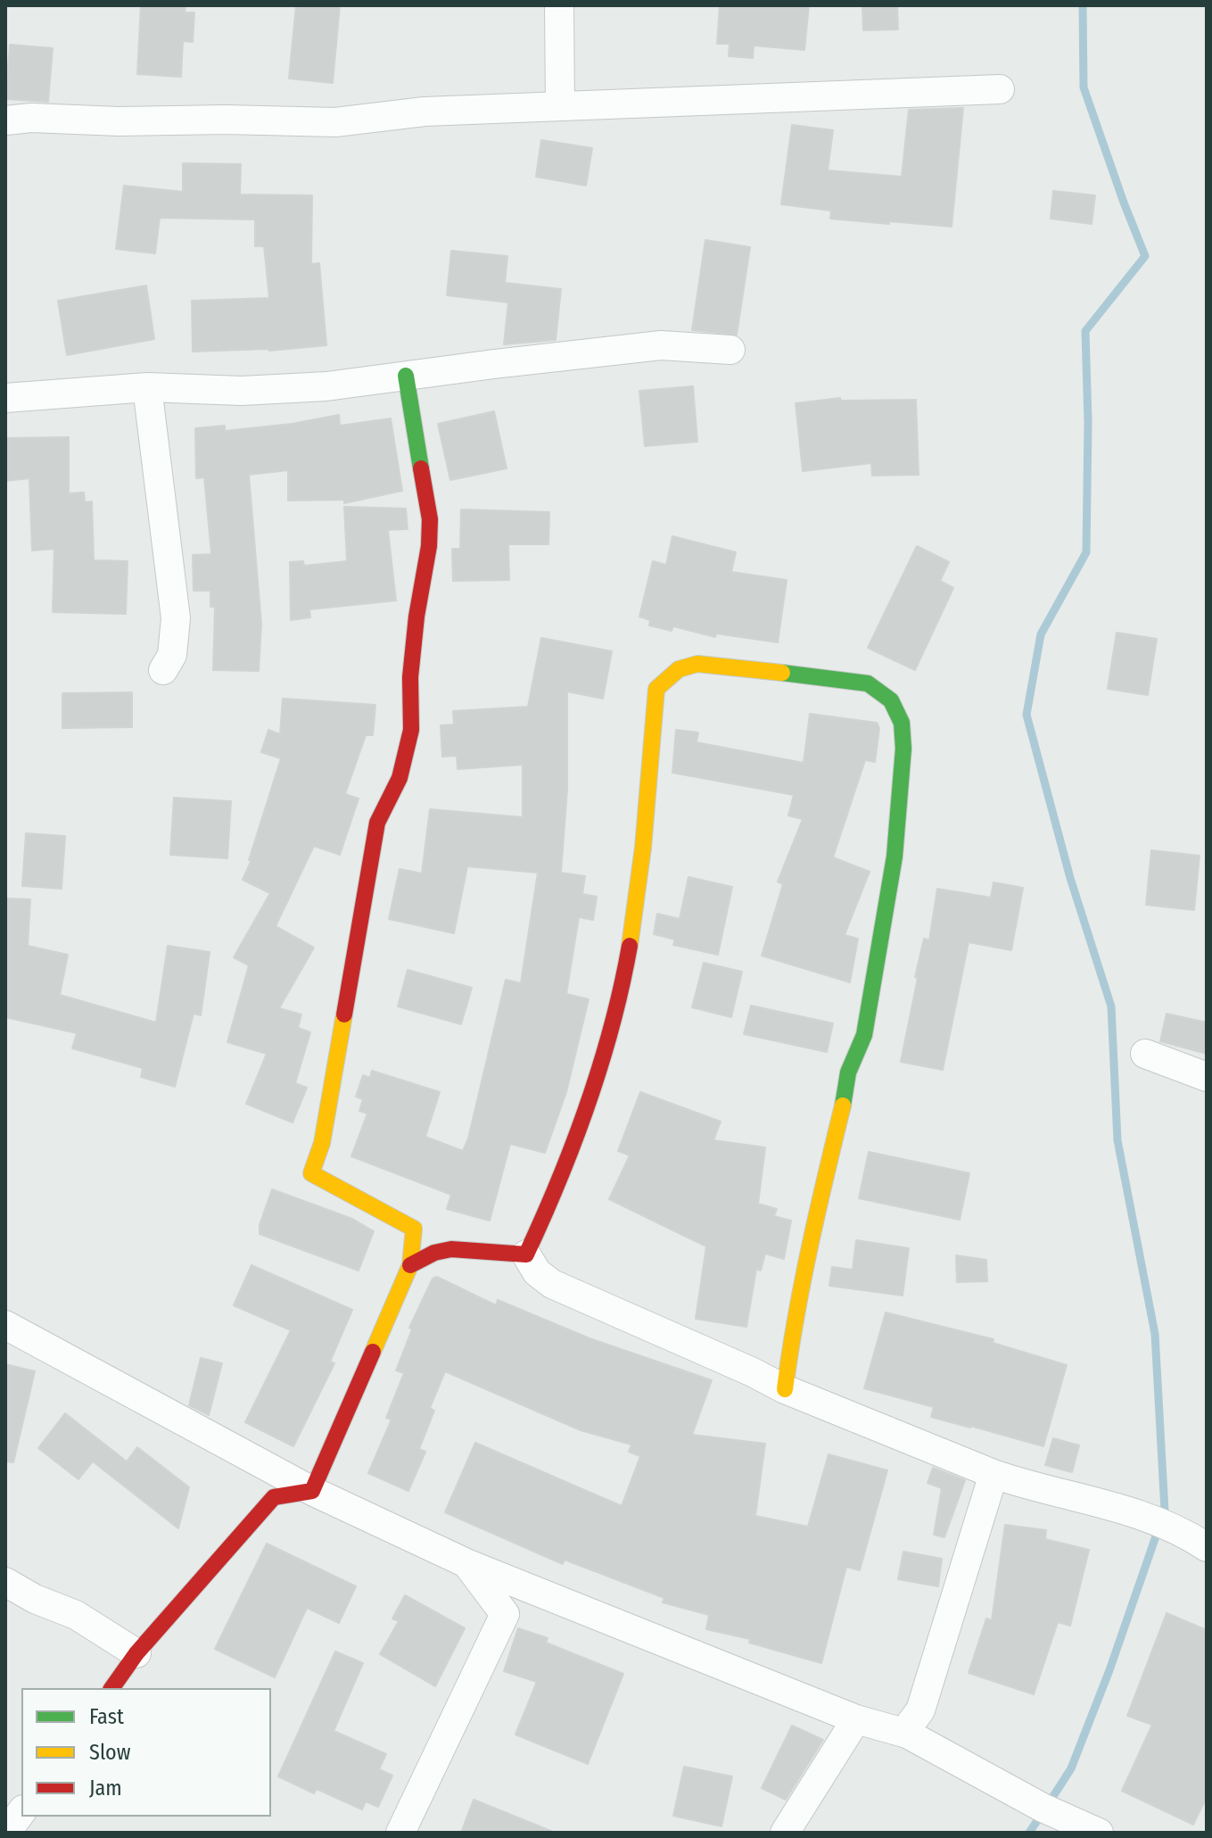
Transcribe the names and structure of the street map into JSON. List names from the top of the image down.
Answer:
{
  "legend": ["Fast", "Slow", "Jam"]
}
